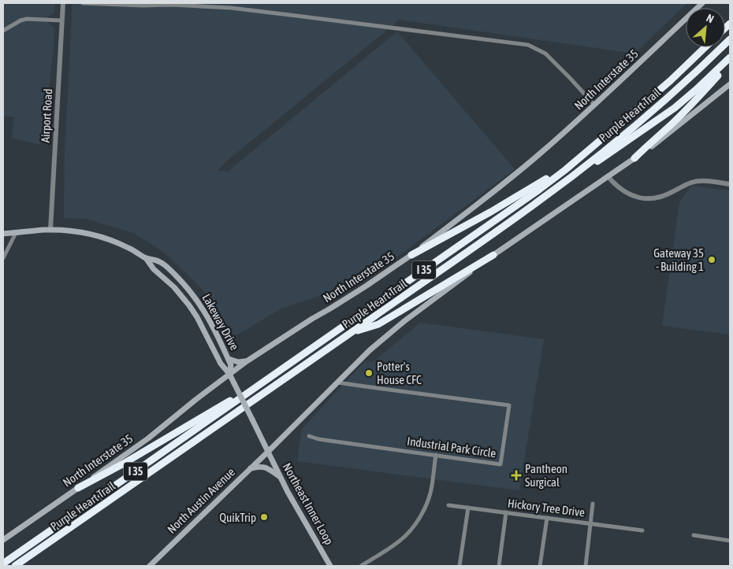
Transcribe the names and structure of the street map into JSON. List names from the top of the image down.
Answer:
{
  "streets": {
    "highway": ["Purple Heart Trail", "I 35"],
    "main road": [
      "North Interstate 35",
      "Lakeway Drive",
      "North Austin Avenue",
      "Northeast Inner Loop"
    ],
    "street": ["Airport Road", "Industrial Park Circle", "Hickory Tree Drive"]
  },
  "crossings": [
    ["North Interstate 35", "Lakeway Drive"],
    ["Airport Road", "Lakeway Drive"],
    ["Lakeway Drive", "North Austin Avenue"],
    ["Lakeway Drive", "Northeast Inner Loop"],
    ["North Austin Avenue", "Northeast Inner Loop"]
  ],
  "places": {
    "other": ["Gateway 35 - Building 1", "Potter's House CFC", "QuikTrip"],
    "health": ["Pantheon Surgical"]
  },
  "north": "top right"
}
